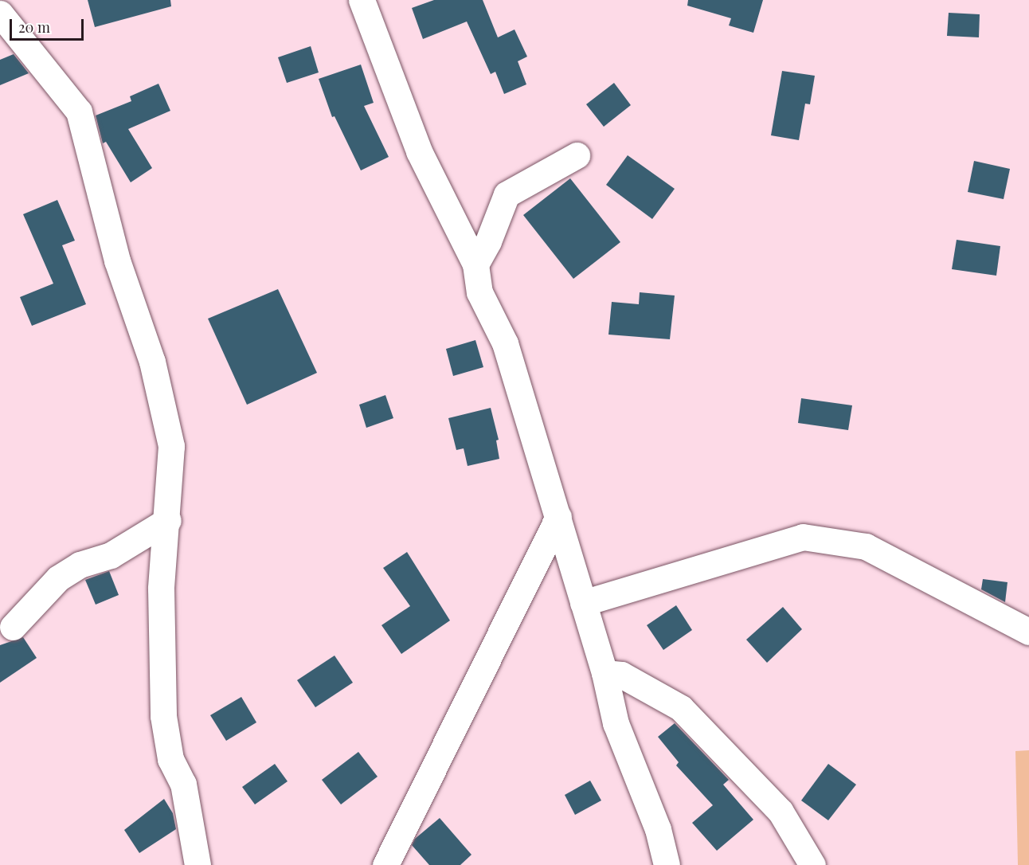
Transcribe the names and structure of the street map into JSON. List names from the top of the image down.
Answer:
{
  "scale_bar": "20 m"
}
